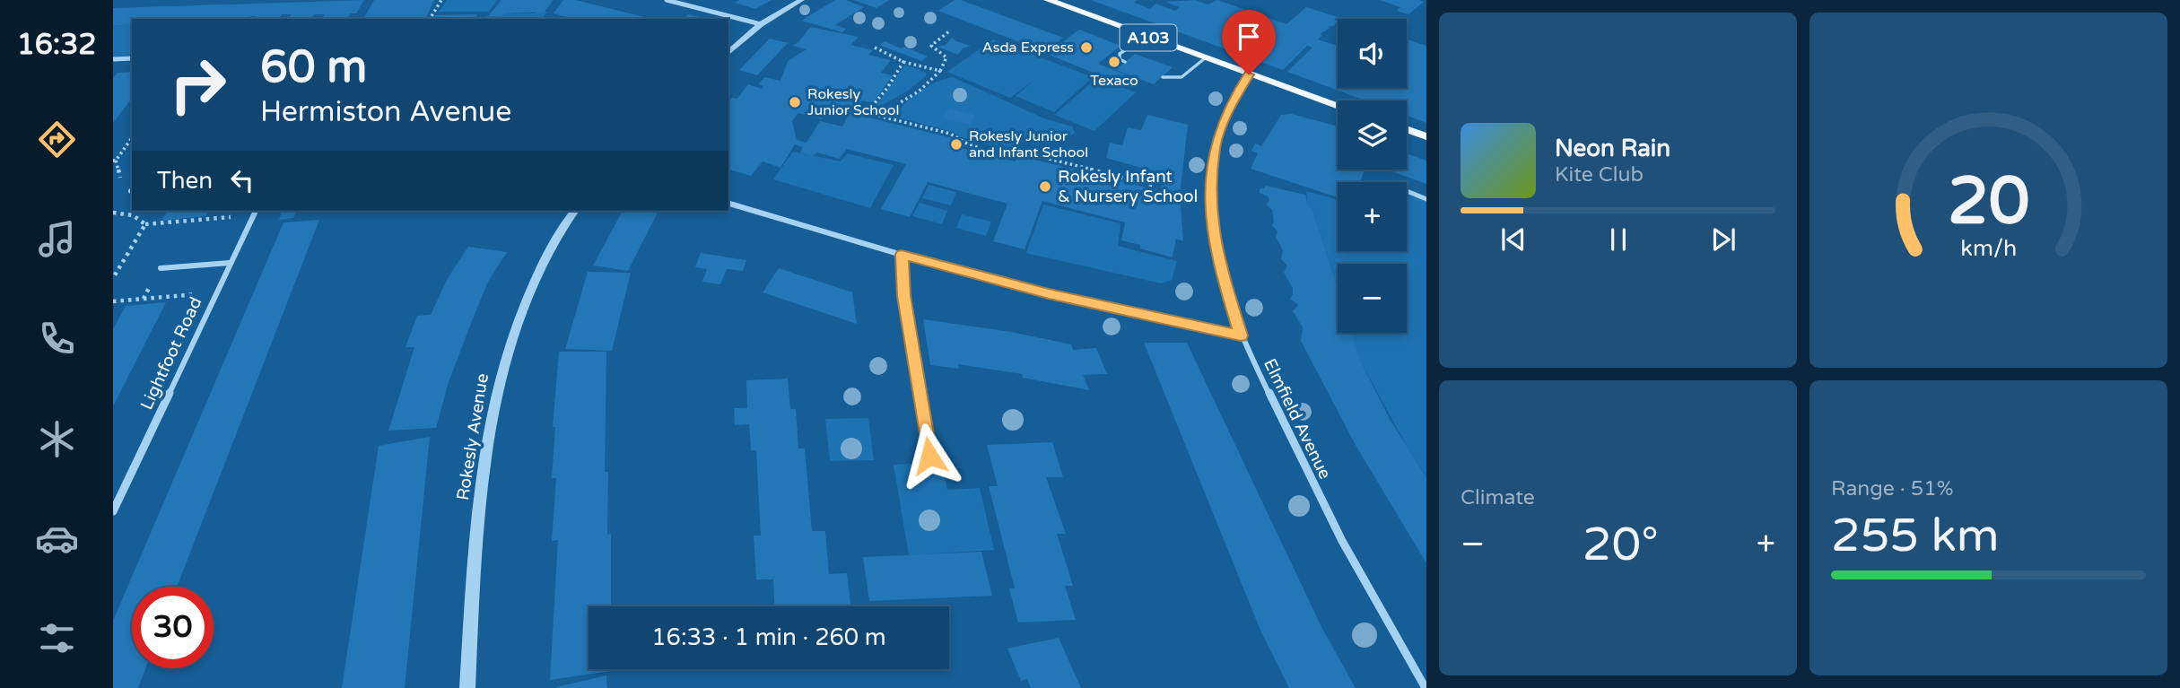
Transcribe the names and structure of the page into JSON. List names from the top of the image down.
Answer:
{
  "streets": {
    "main road": ["A103"],
    "street": ["Lightfoot Road", "Elmfield Avenue", "Rokesly Avenue"]
  },
  "crossings": [
    ["A103", "Elmfield Avenue"]
  ],
  "places": [
    "Asda Express",
    "Texaco",
    "Rokesly Junior School",
    "Rokesly Junior and Infant School",
    "Rokesly Infant & Nursery School"
  ],
  "page": {
    "tabs": "16:32",
    "map_buttons": ["+", "−"],
    "turn": ["60 m", "Hermiston Avenue"],
    "song": ["Neon Rain", "Kite Club"],
    "then": "Then",
    "tile": [
      "Climate",
      ["Range · 51%", "255 km"]
    ],
    "heat": ["−", "20°", "+"],
    "limit": "30",
    "trip": "16:33 · 1 min · 260 m",
    "gauge": ["20", "km/h"]
  }
}
